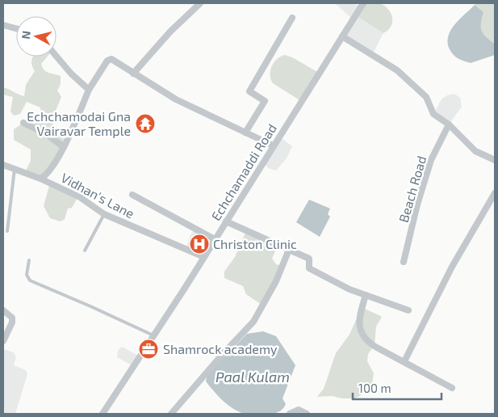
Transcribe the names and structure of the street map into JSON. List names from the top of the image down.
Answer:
{
  "streets": {
    "street": ["Echchamaddi Road", "Beach Road", "Vidhan's Lane"]
  },
  "crossings": [
    ["Echchamaddi Road", "Vidhan's Lane"]
  ],
  "water": ["Paal Kulam"],
  "places": {
    "temple": ["Echchamodai Gna Vairavar Temple"],
    "hospital": ["Christon Clinic"],
    "office": ["Shamrock academy"]
  },
  "scale_bar": "100 m",
  "north": "left"
}
